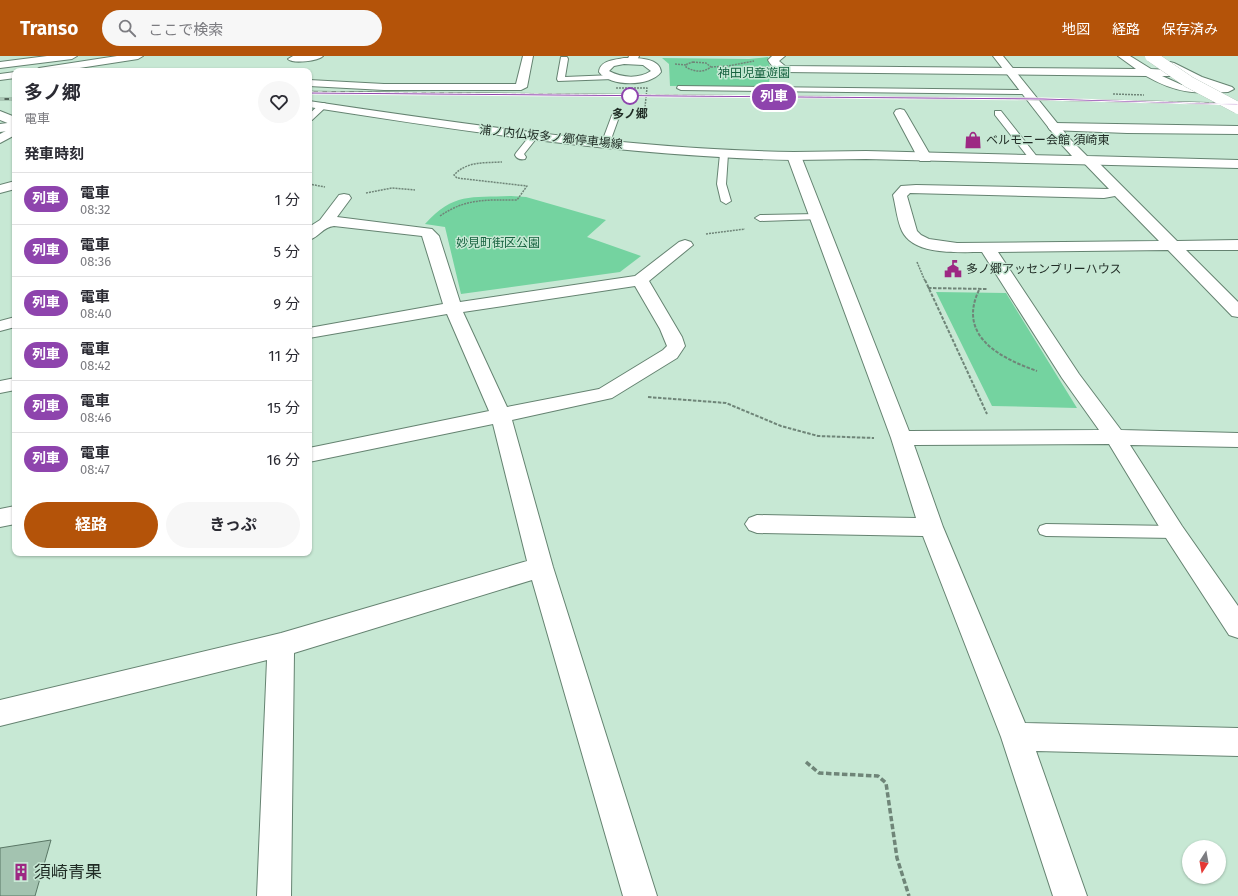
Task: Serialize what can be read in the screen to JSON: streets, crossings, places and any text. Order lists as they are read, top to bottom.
{
  "streets": {
    "main road": ["浦ノ内仏坂多ノ郷停車場線"]
  },
  "parks": ["神田児童遊園", "妙見町街区公園"],
  "places": {
    "other": ["多ノ郷"],
    "shop": ["ベルモニー会館 須崎東"],
    "public building": ["多ノ郷アッセンブリーハウス"],
    "building": ["須崎青果"]
  },
  "north": "bottom",
  "page": {
    "header": "Transo",
    "search": "ここで検索",
    "nav": ["地図", "経路", "保存済み"],
    "on_map": "列車",
    "heading": [
      ["多ノ郷", "電車"],
      "発車時刻"
    ],
    "list": [
      {
        "mark": "列車",
        "name": "電車",
        "note": "08:32",
        "value": "1 分"
      },
      {
        "mark": "列車",
        "name": "電車",
        "note": "08:36",
        "value": "5 分"
      },
      {
        "mark": "列車",
        "name": "電車",
        "note": "08:40",
        "value": "9 分"
      },
      {
        "mark": "列車",
        "name": "電車",
        "note": "08:42",
        "value": "11 分"
      },
      {
        "mark": "列車",
        "name": "電車",
        "note": "08:46",
        "value": "15 分"
      },
      {
        "mark": "列車",
        "name": "電車",
        "note": "08:47",
        "value": "16 分"
      }
    ],
    "buttons": ["経路", "きっぷ"]
  }
}
